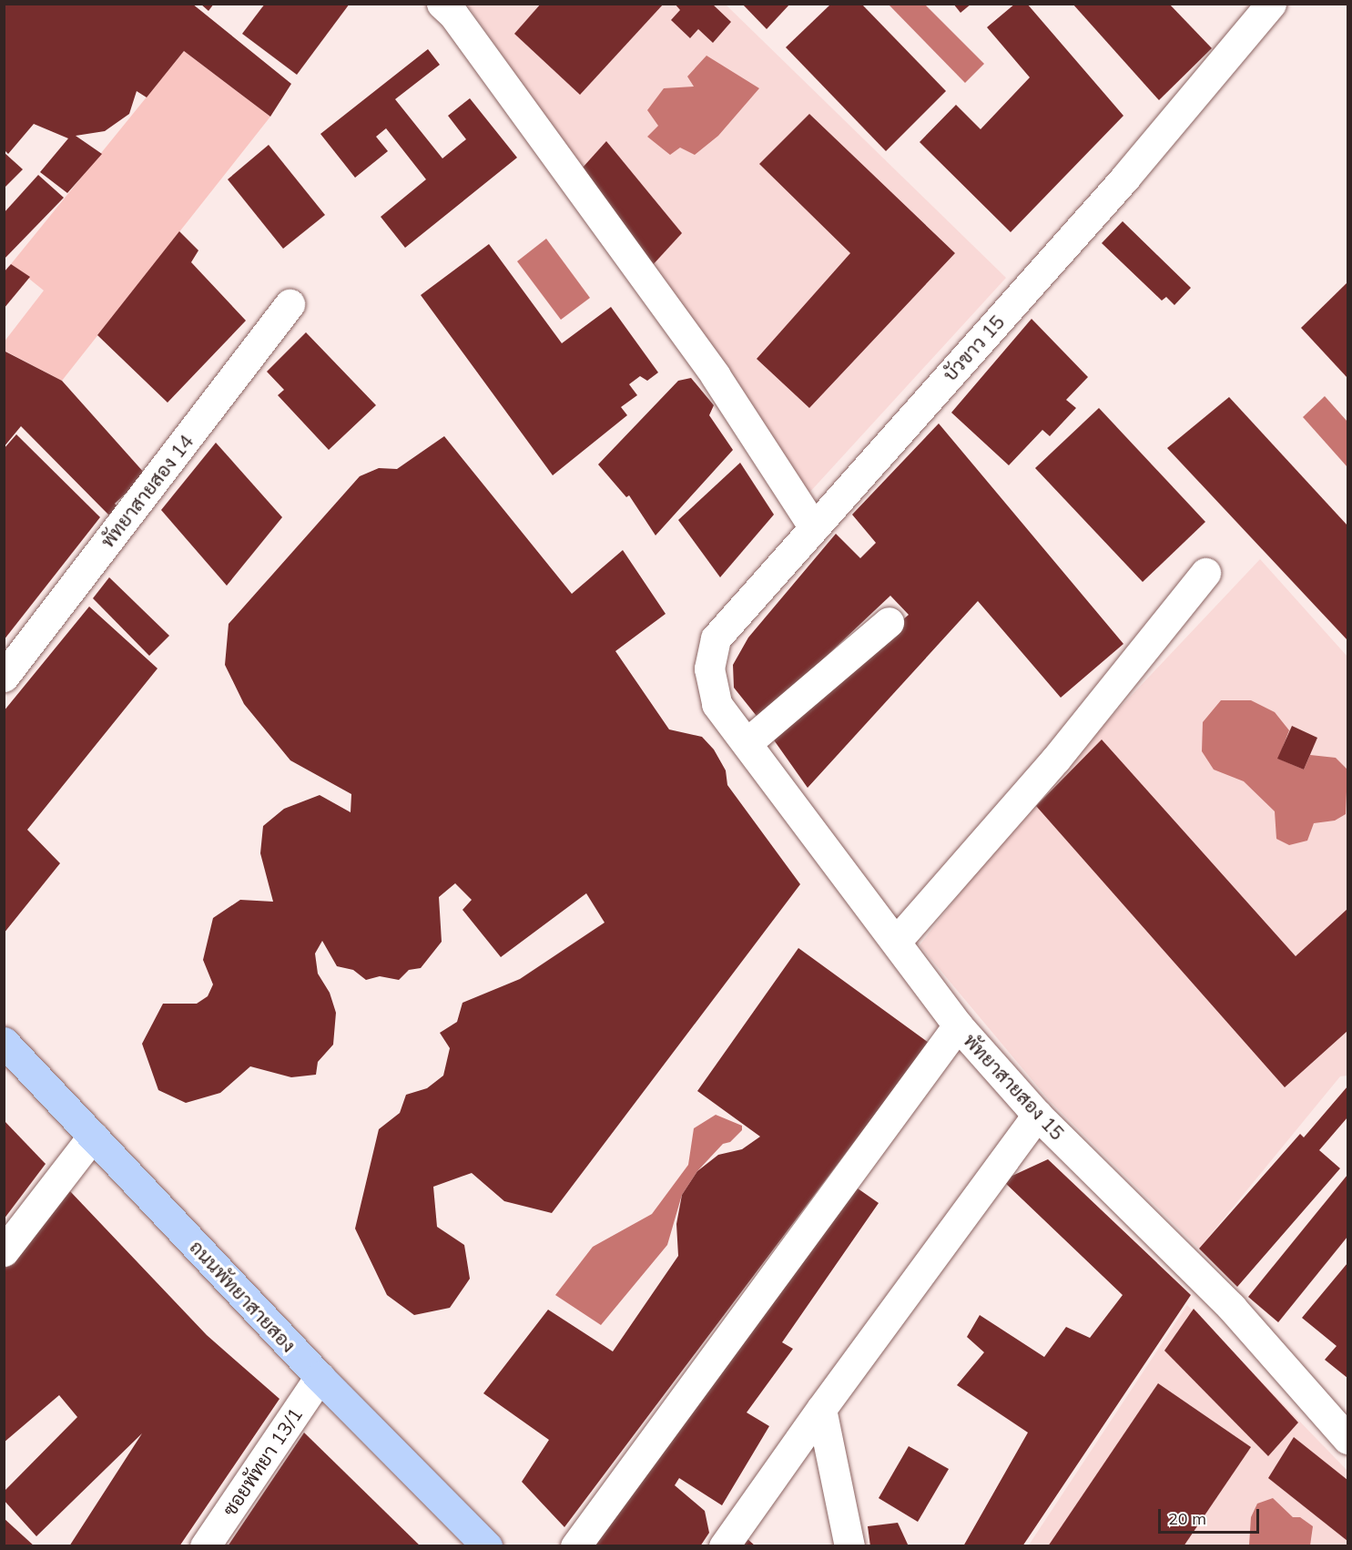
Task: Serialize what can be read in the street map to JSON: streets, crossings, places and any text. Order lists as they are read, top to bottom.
{
  "streets": {
    "main road": ["ถนนพัทยาสายสอง"],
    "street": [
      "บัวขาว 15",
      "พัทยาสายสอง 14",
      "พัทยาสายสอง 15",
      "ซอยพัทยา 13/1"
    ]
  },
  "crossings": [
    ["บัวขาว 15", "พัทยาสายสอง 15"],
    ["ถนนพัทยาสายสอง", "ซอยพัทยา 13/1"]
  ],
  "scale_bar": "20 m"
}
